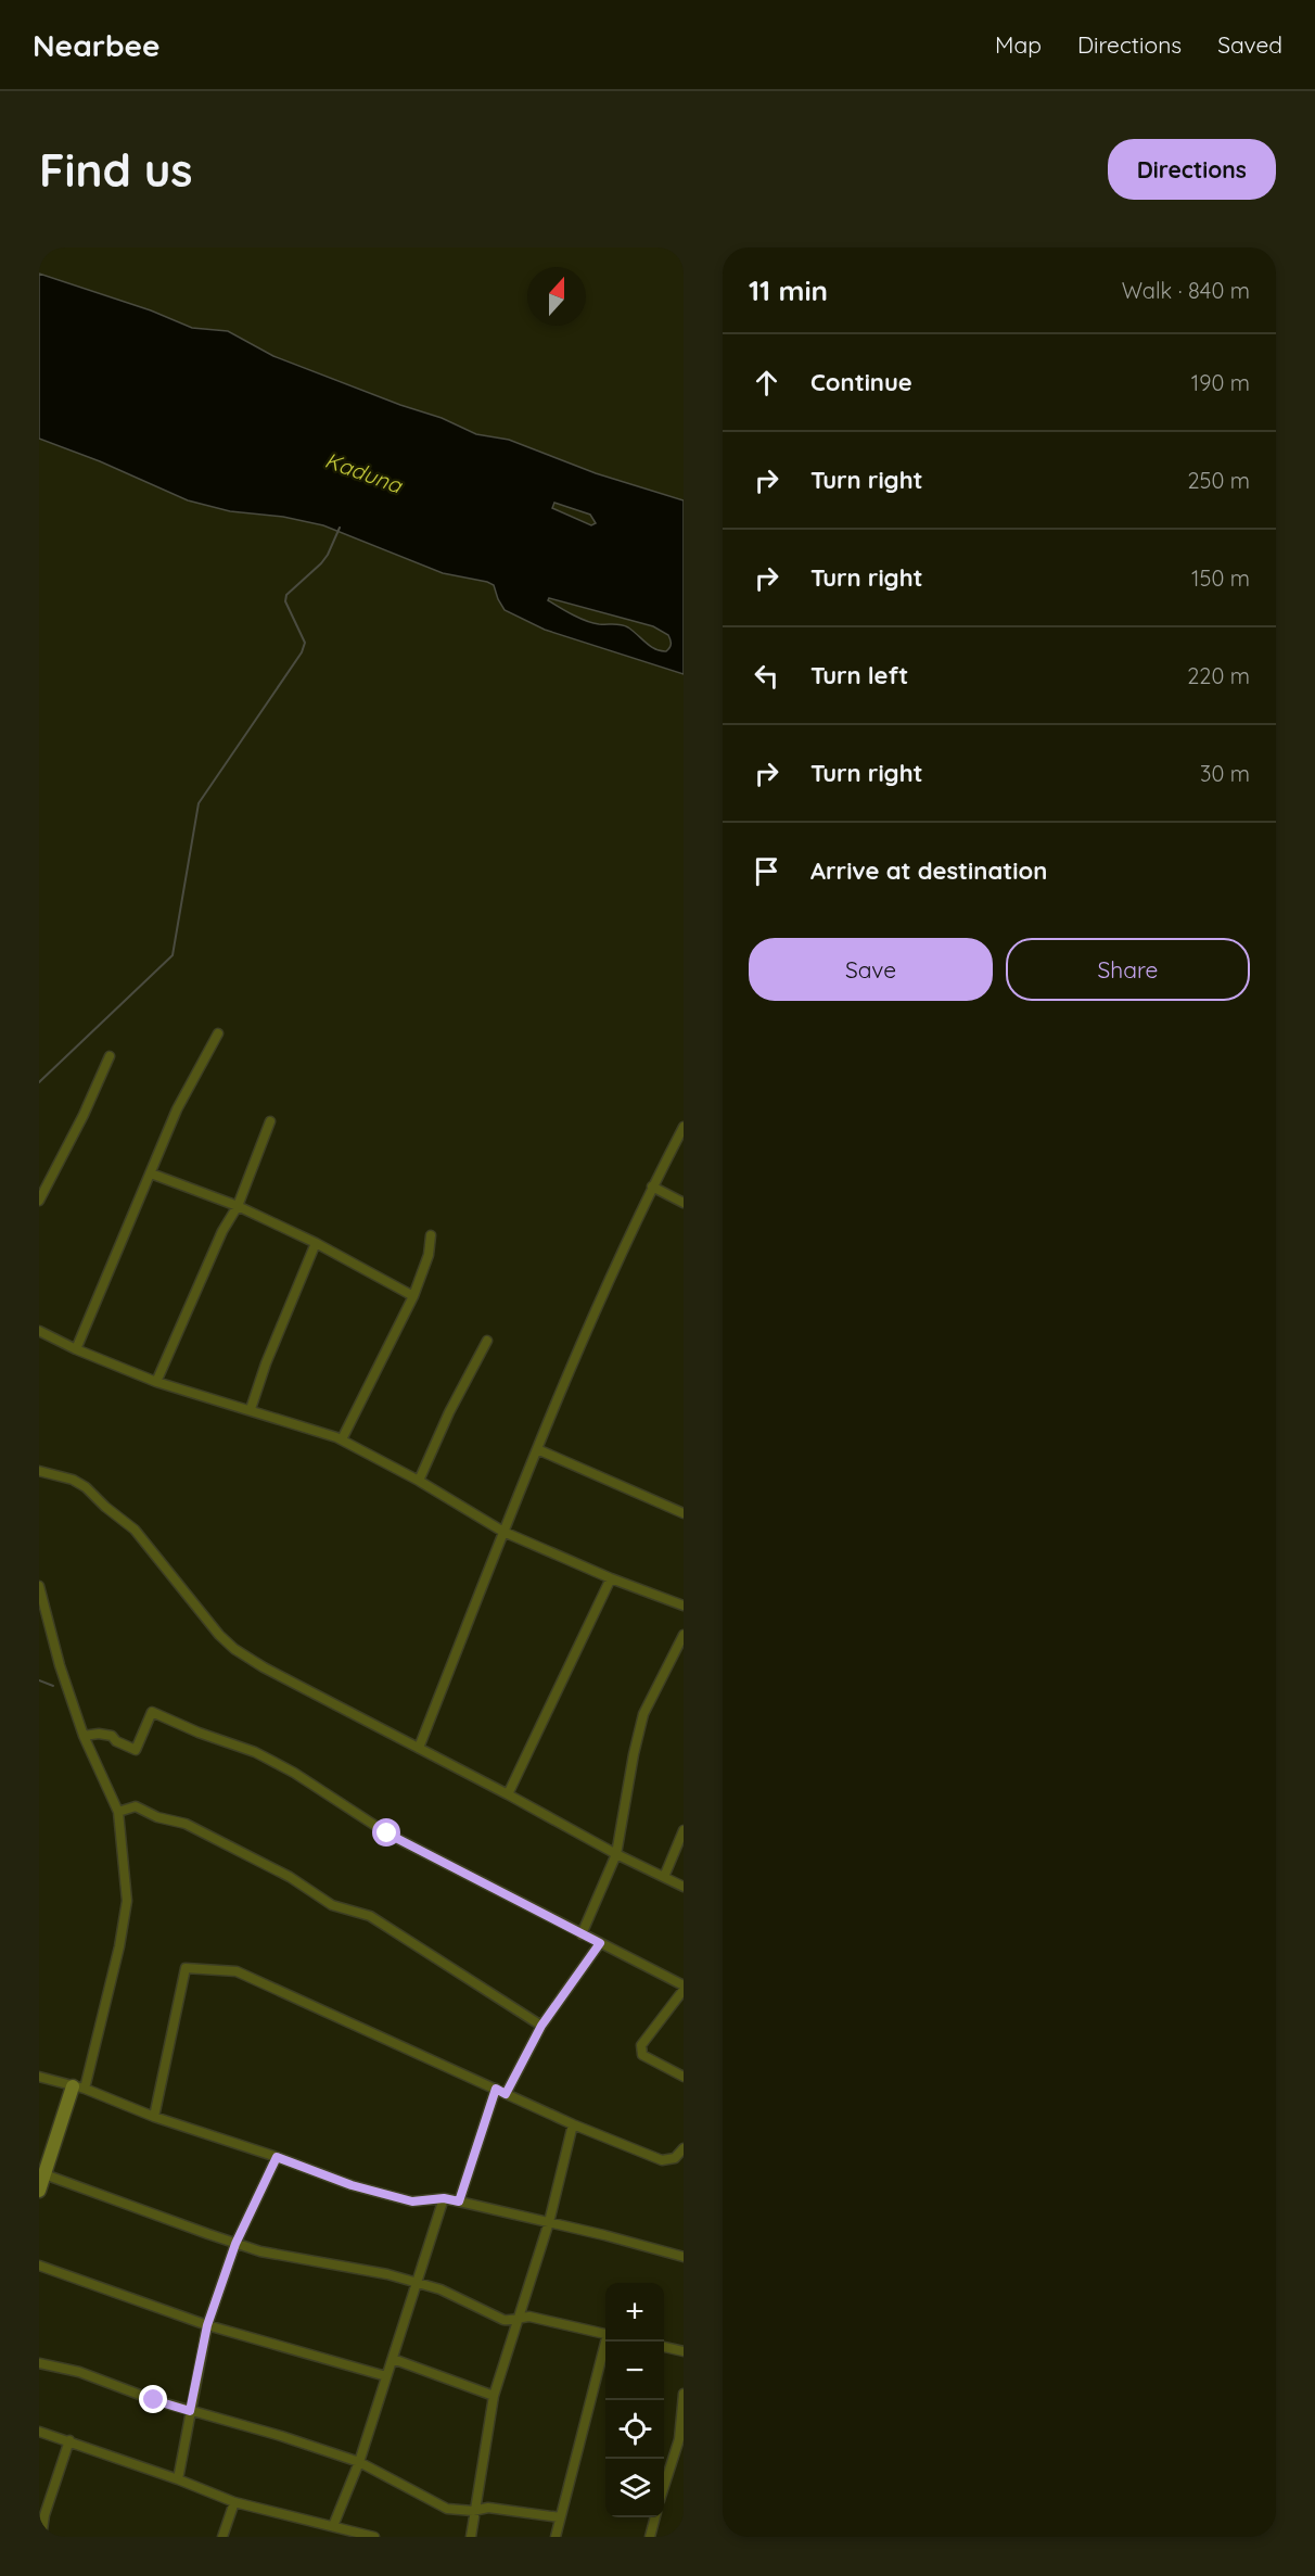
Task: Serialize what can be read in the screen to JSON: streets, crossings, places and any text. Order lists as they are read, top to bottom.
{
  "water": ["Kaduna"],
  "north": "top",
  "page": {
    "header": "Nearbee",
    "nav": ["Map", "Directions", "Saved"],
    "buttons": [
      "Directions",
      ["Save", "Share"]
    ],
    "title": "Find us",
    "heading": ["11 min", "Walk · 840 m"],
    "list": [
      ["Continue", "190 m"],
      ["Turn right", "250 m"],
      ["Turn right", "150 m"],
      ["Turn left", "220 m"],
      ["Turn right", "30 m"],
      "Arrive at destination"
    ],
    "map_buttons": ["+", "−"]
  }
}
